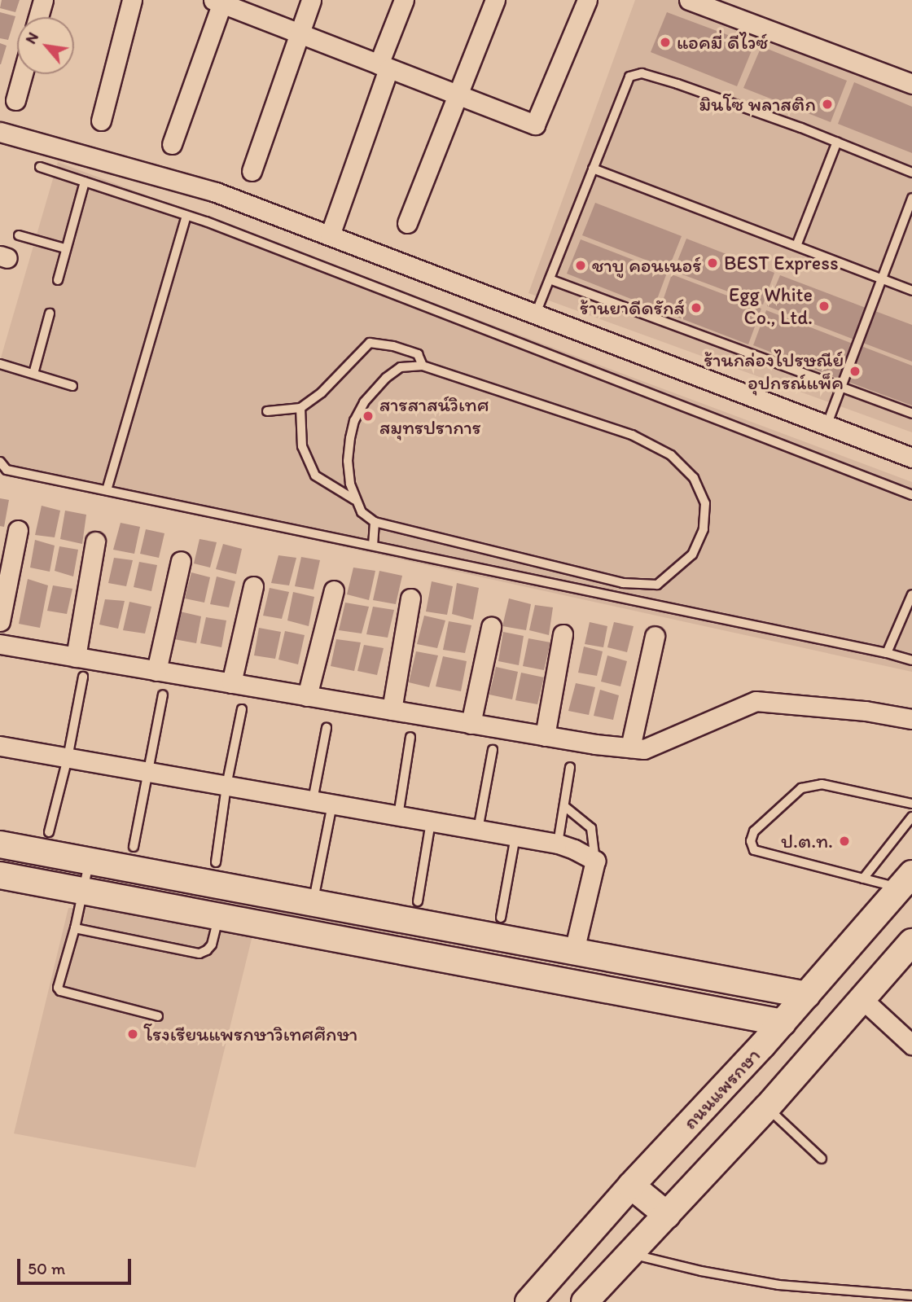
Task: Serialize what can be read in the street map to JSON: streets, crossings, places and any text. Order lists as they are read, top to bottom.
{
  "streets": {
    "street": ["ถนนแพรกษา"]
  },
  "places": [
    "แอคมี่ ดีไวซ์",
    "มินโซ พลาสติก",
    "BEST Express",
    "ชาบู คอนเนอร์",
    "Egg White Co., Ltd.",
    "ร้านยาดีดรักส์",
    "ร้านกล่องไปรษณีย์ อุปกรณ์แพ็ค",
    "สารสาสน์วิเทศ สมุทรปราการ",
    "ป.ต.ท.",
    "โรงเรียนแพรกษาวิเทศศึกษา"
  ],
  "scale_bar": "50 m",
  "north": "top left"
}
